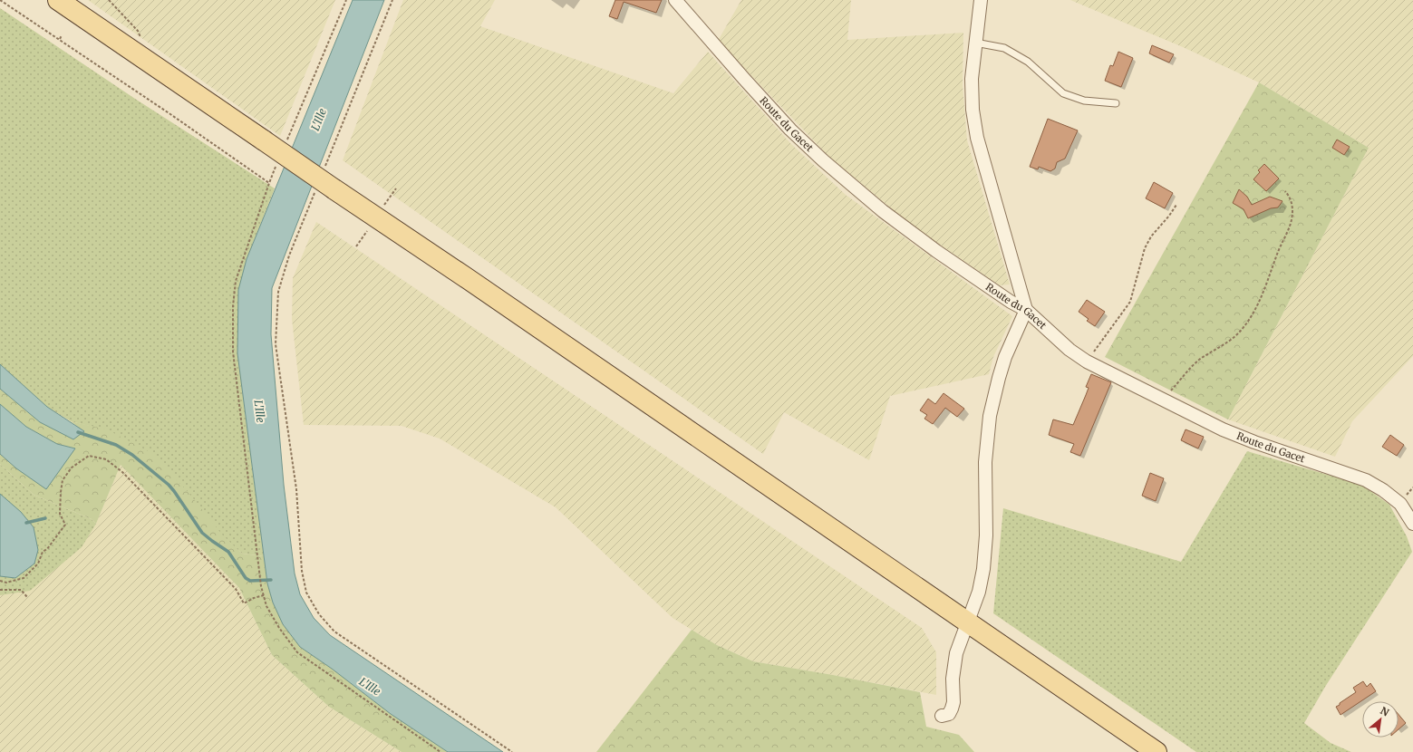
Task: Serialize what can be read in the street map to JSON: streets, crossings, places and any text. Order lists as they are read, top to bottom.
{
  "streets": {
    "street": ["Route du Gacet"]
  },
  "water": ["L'Ille"],
  "north": "top right"
}
